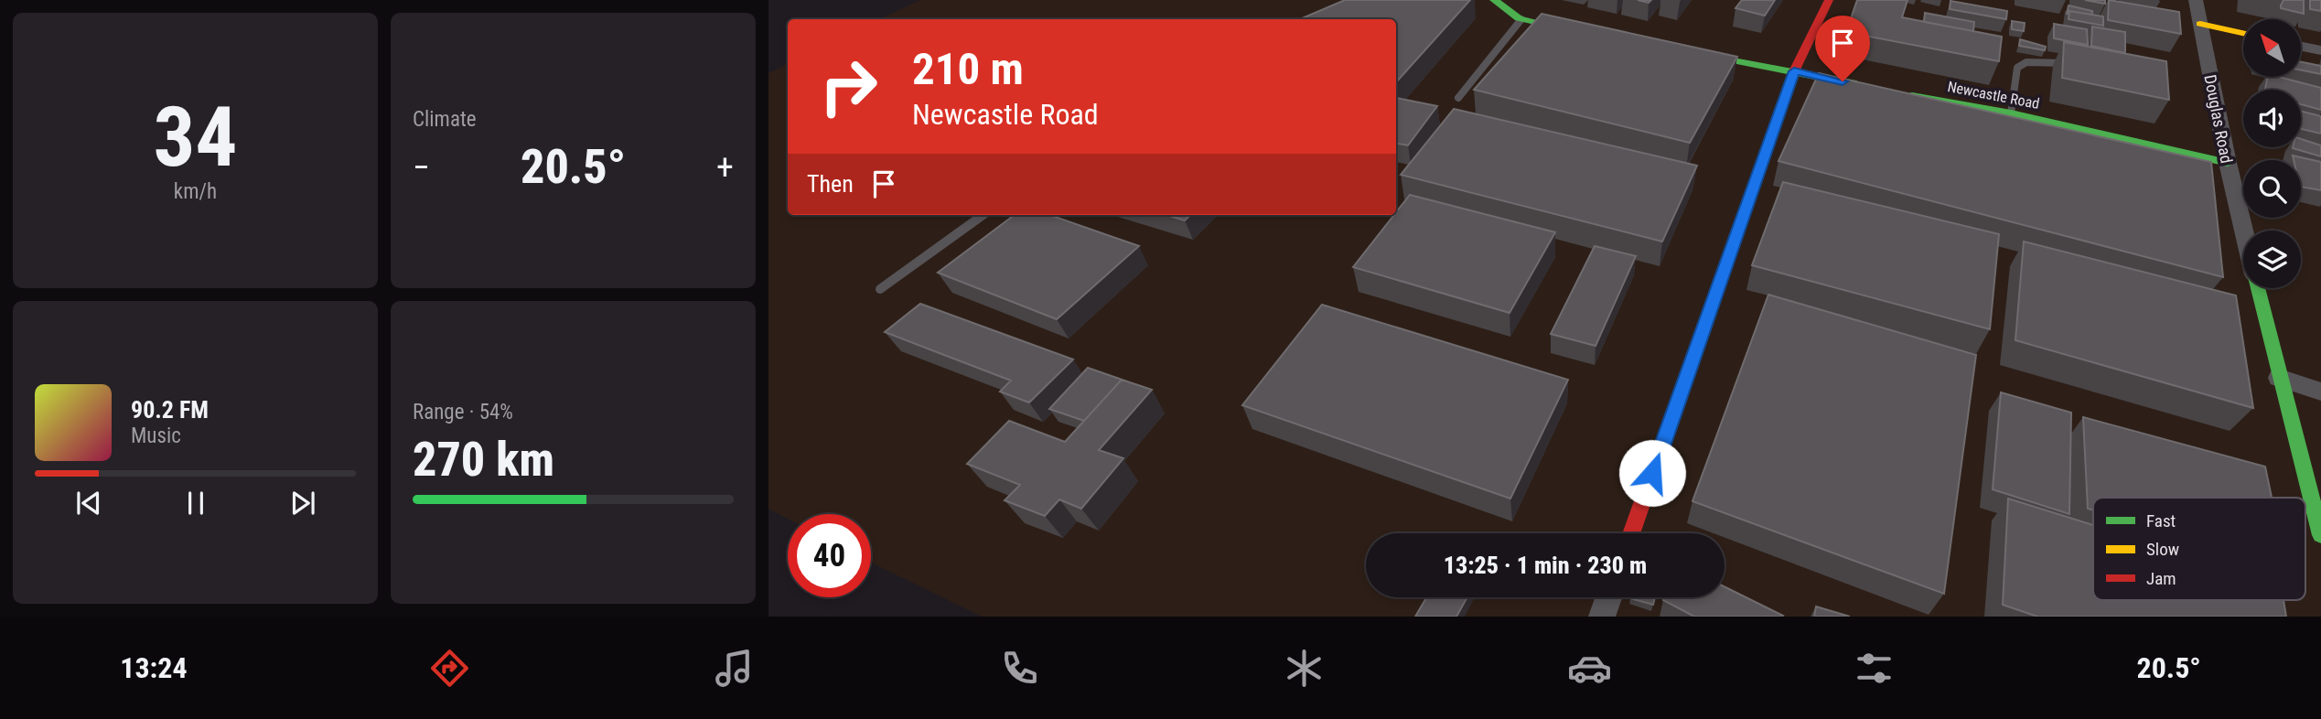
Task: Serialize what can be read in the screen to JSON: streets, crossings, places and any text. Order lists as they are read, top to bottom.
{
  "streets": {
    "street": ["Newcastle Road", "Douglas Road"]
  },
  "crossings": [
    ["Newcastle Road", "Douglas Road"]
  ],
  "legend": ["Fast", "Slow", "Jam"],
  "north": "top left",
  "page": {
    "tile": [
      ["34", "km/h"],
      "Climate",
      ["Range · 54%", "270 km"]
    ],
    "turn": ["210 m", "Newcastle Road"],
    "heat": ["−", "20.5°", "+"],
    "then": "Then",
    "song": ["90.2 FM", "Music"],
    "limit": "40",
    "trip": "13:25 · 1 min · 230 m",
    "tabs": ["13:24", "20.5°"]
  }
}
